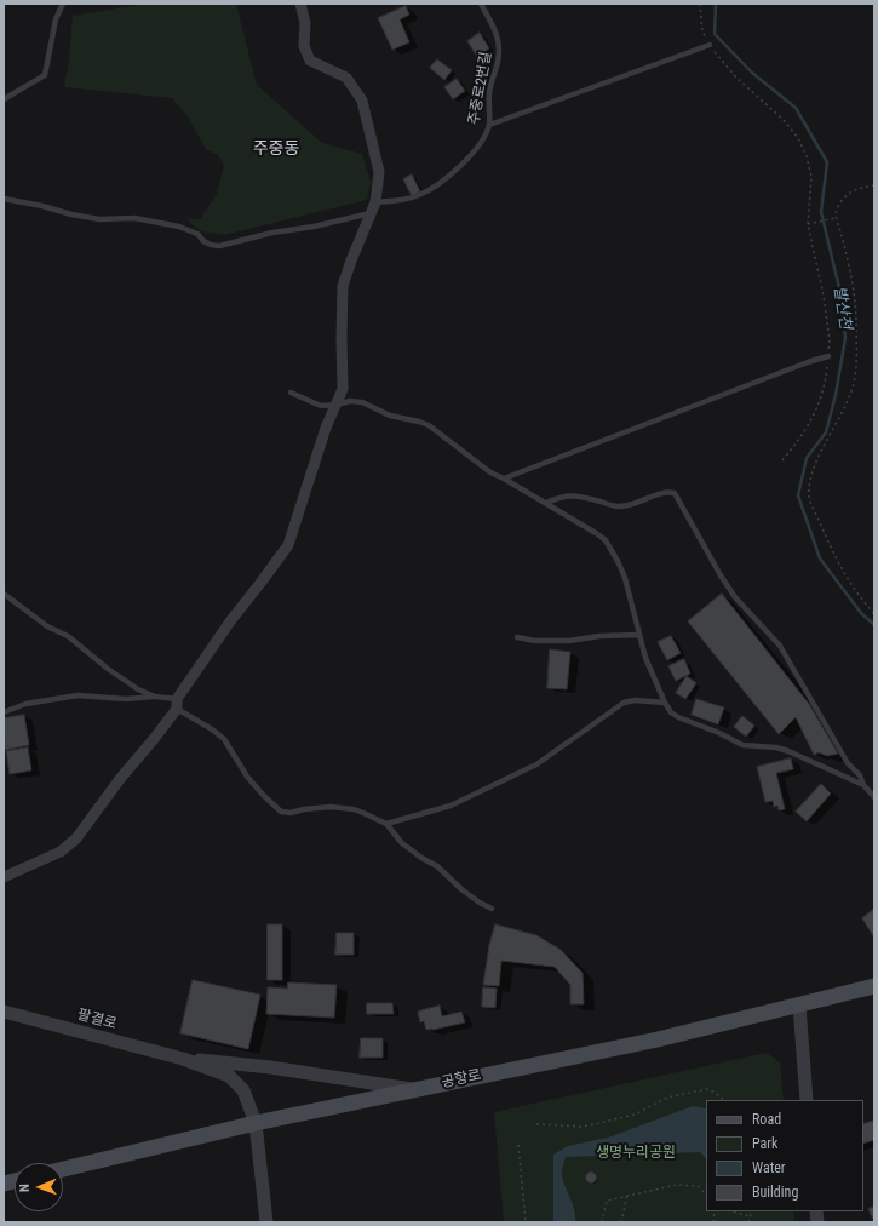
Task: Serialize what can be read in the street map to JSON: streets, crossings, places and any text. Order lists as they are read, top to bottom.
{
  "streets": {
    "main road": ["공항로"],
    "street": ["팔결로"],
    "lane": ["주중로2번길"]
  },
  "districts": ["주중동"],
  "water": ["발산천"],
  "parks": ["생명누리공원"],
  "legend": [
    "Road",
    "Park",
    "Water",
    "Building"
  ],
  "north": "left"
}
